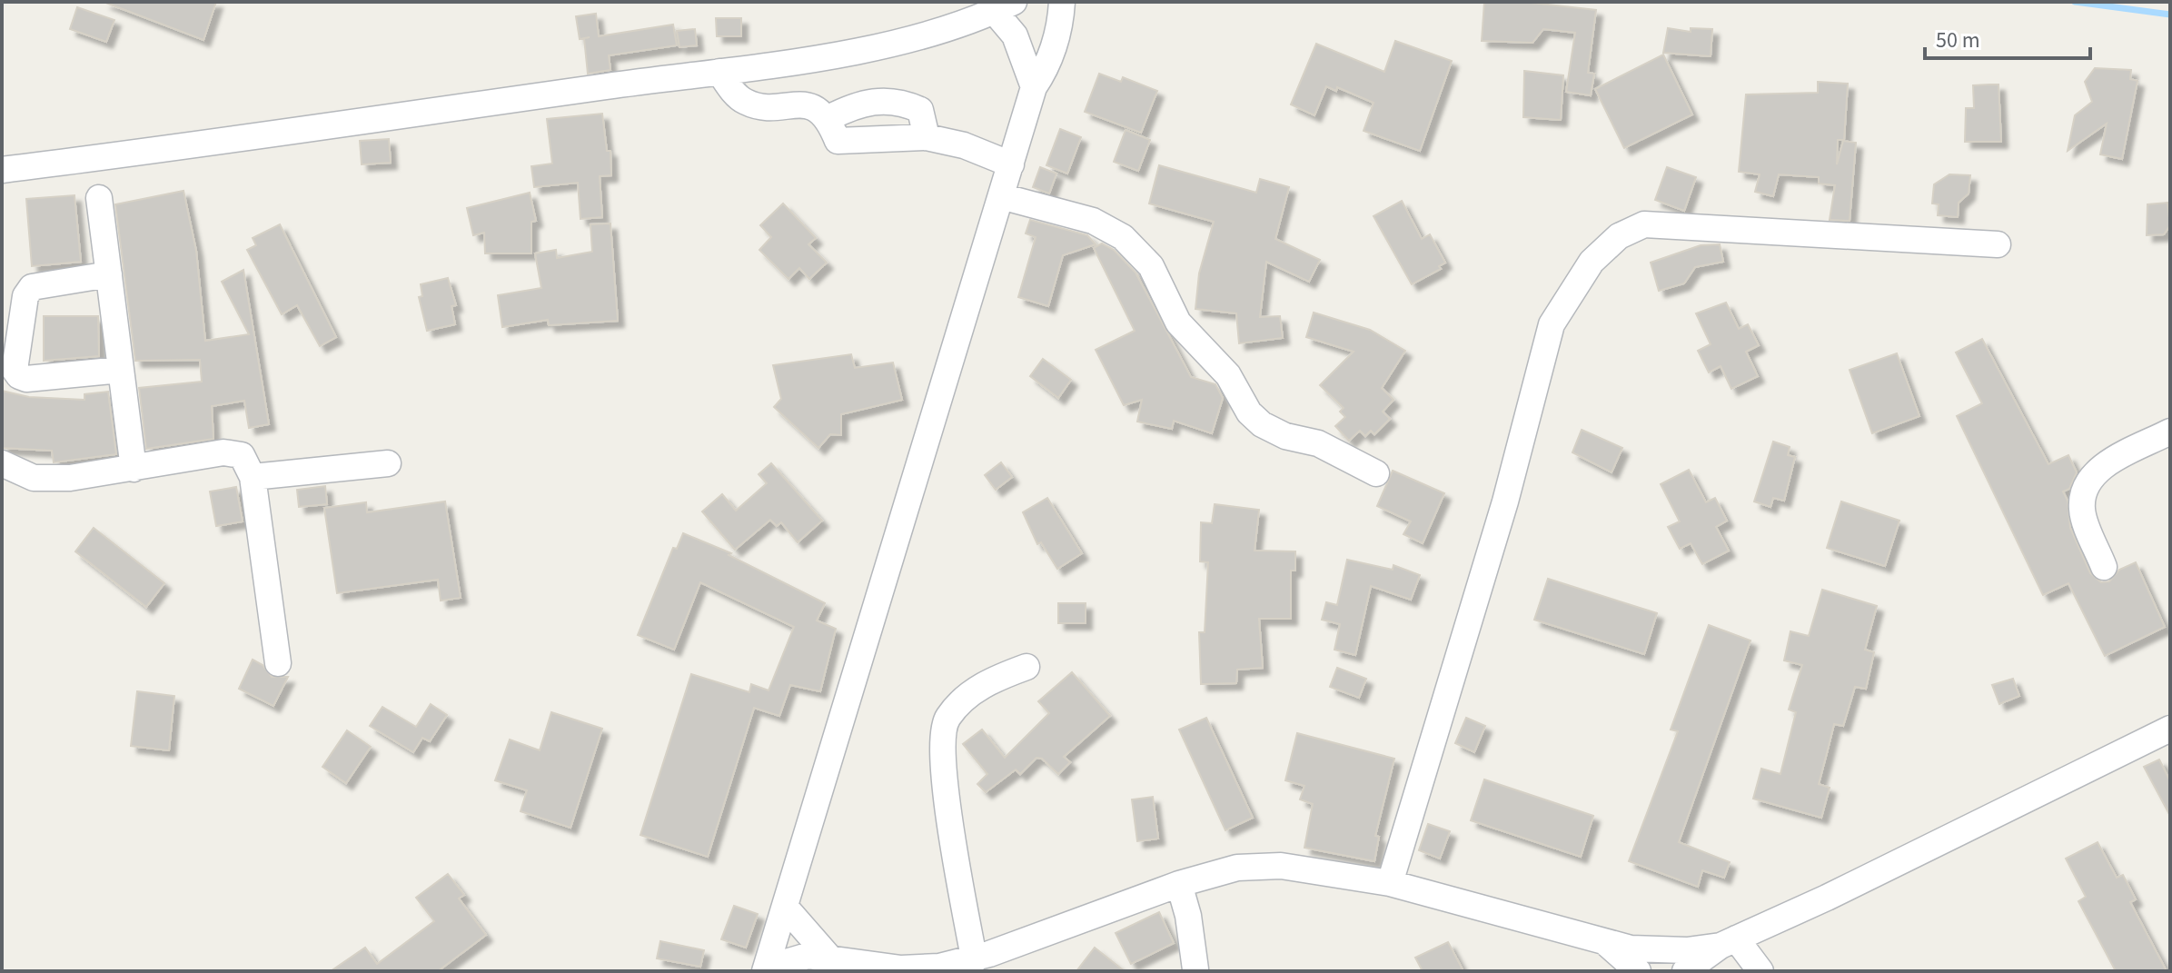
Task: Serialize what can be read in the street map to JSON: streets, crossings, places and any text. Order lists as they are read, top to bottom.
{
  "scale_bar": "50 m"
}
